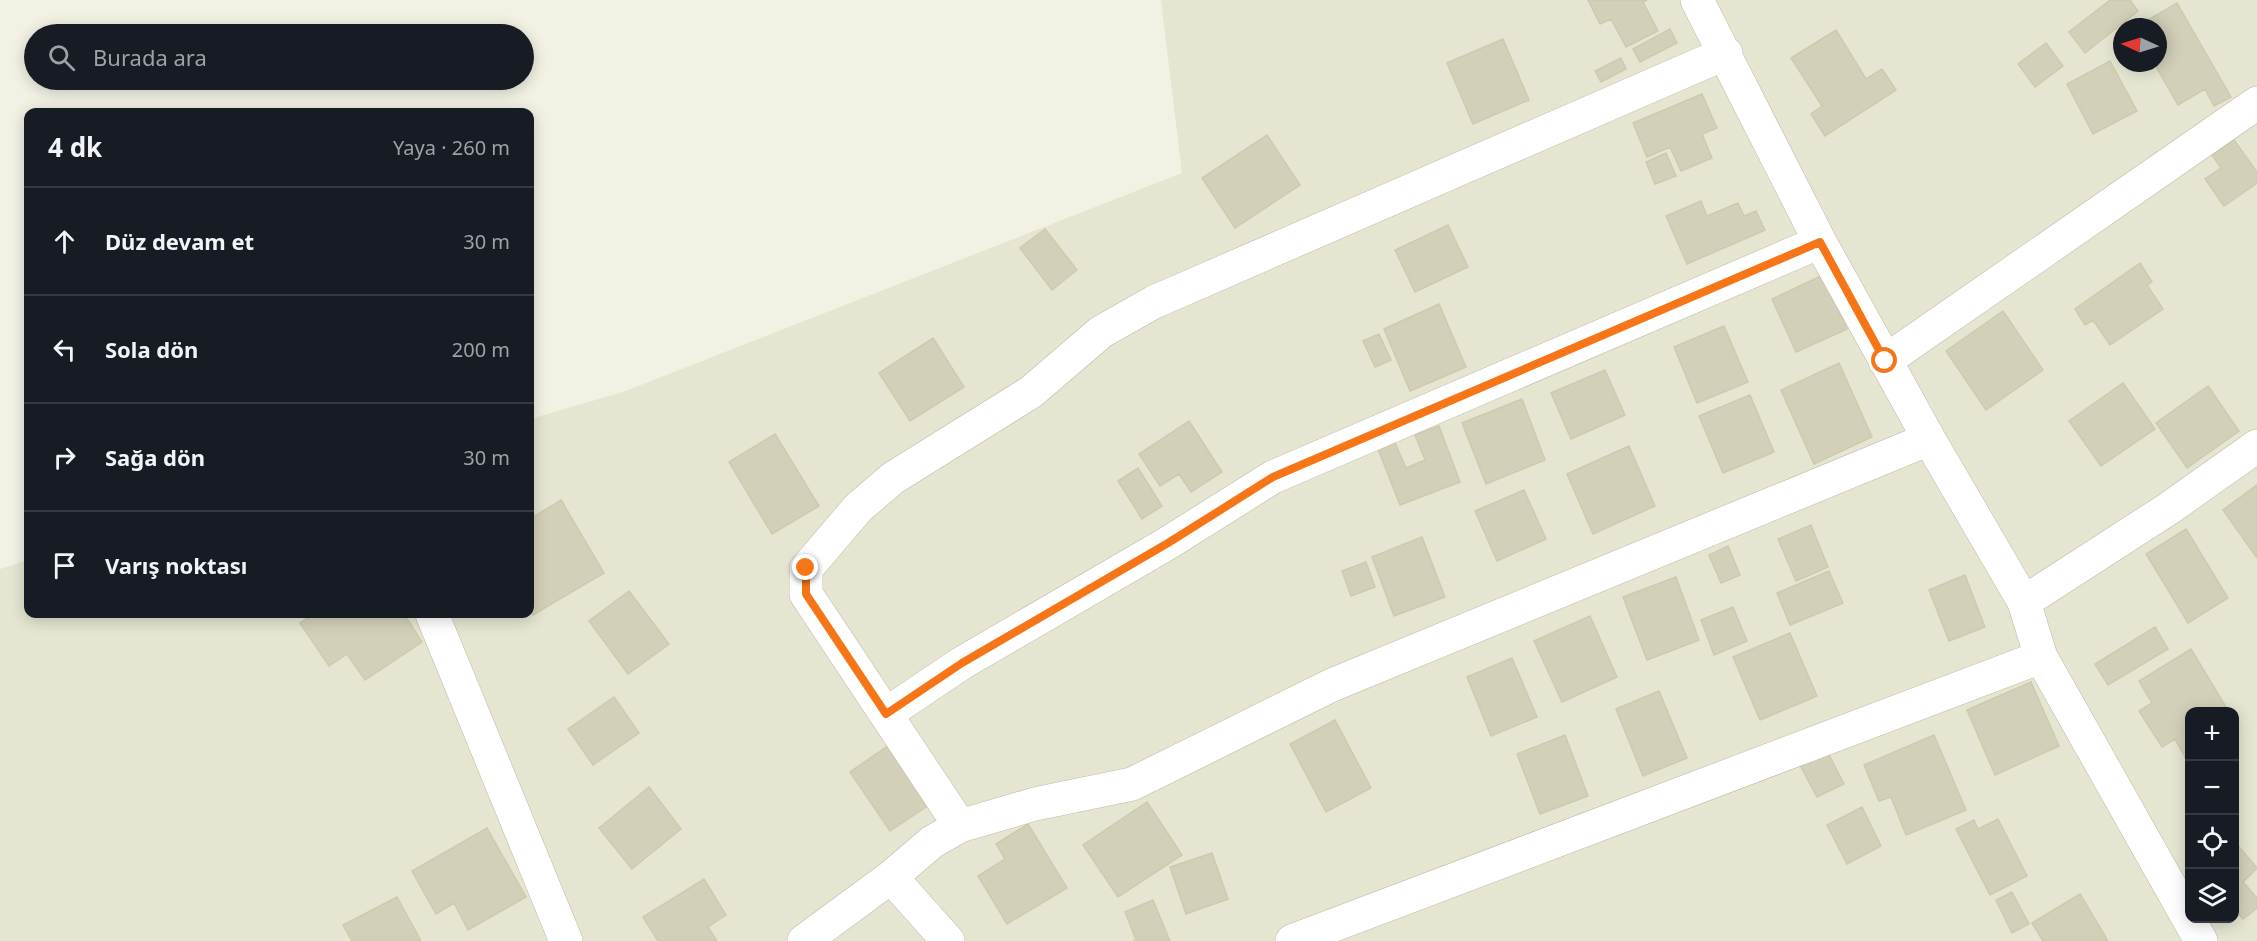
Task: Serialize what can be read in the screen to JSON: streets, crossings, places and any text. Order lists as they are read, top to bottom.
{
  "north": "left",
  "page": {
    "search": "Burada ara",
    "heading": ["4 dk", "Yaya · 260 m"],
    "list": [
      ["Düz devam et", "30 m"],
      ["Sola dön", "200 m"],
      ["Sağa dön", "30 m"],
      "Varış noktası"
    ],
    "map_buttons": ["+", "−"]
  }
}
